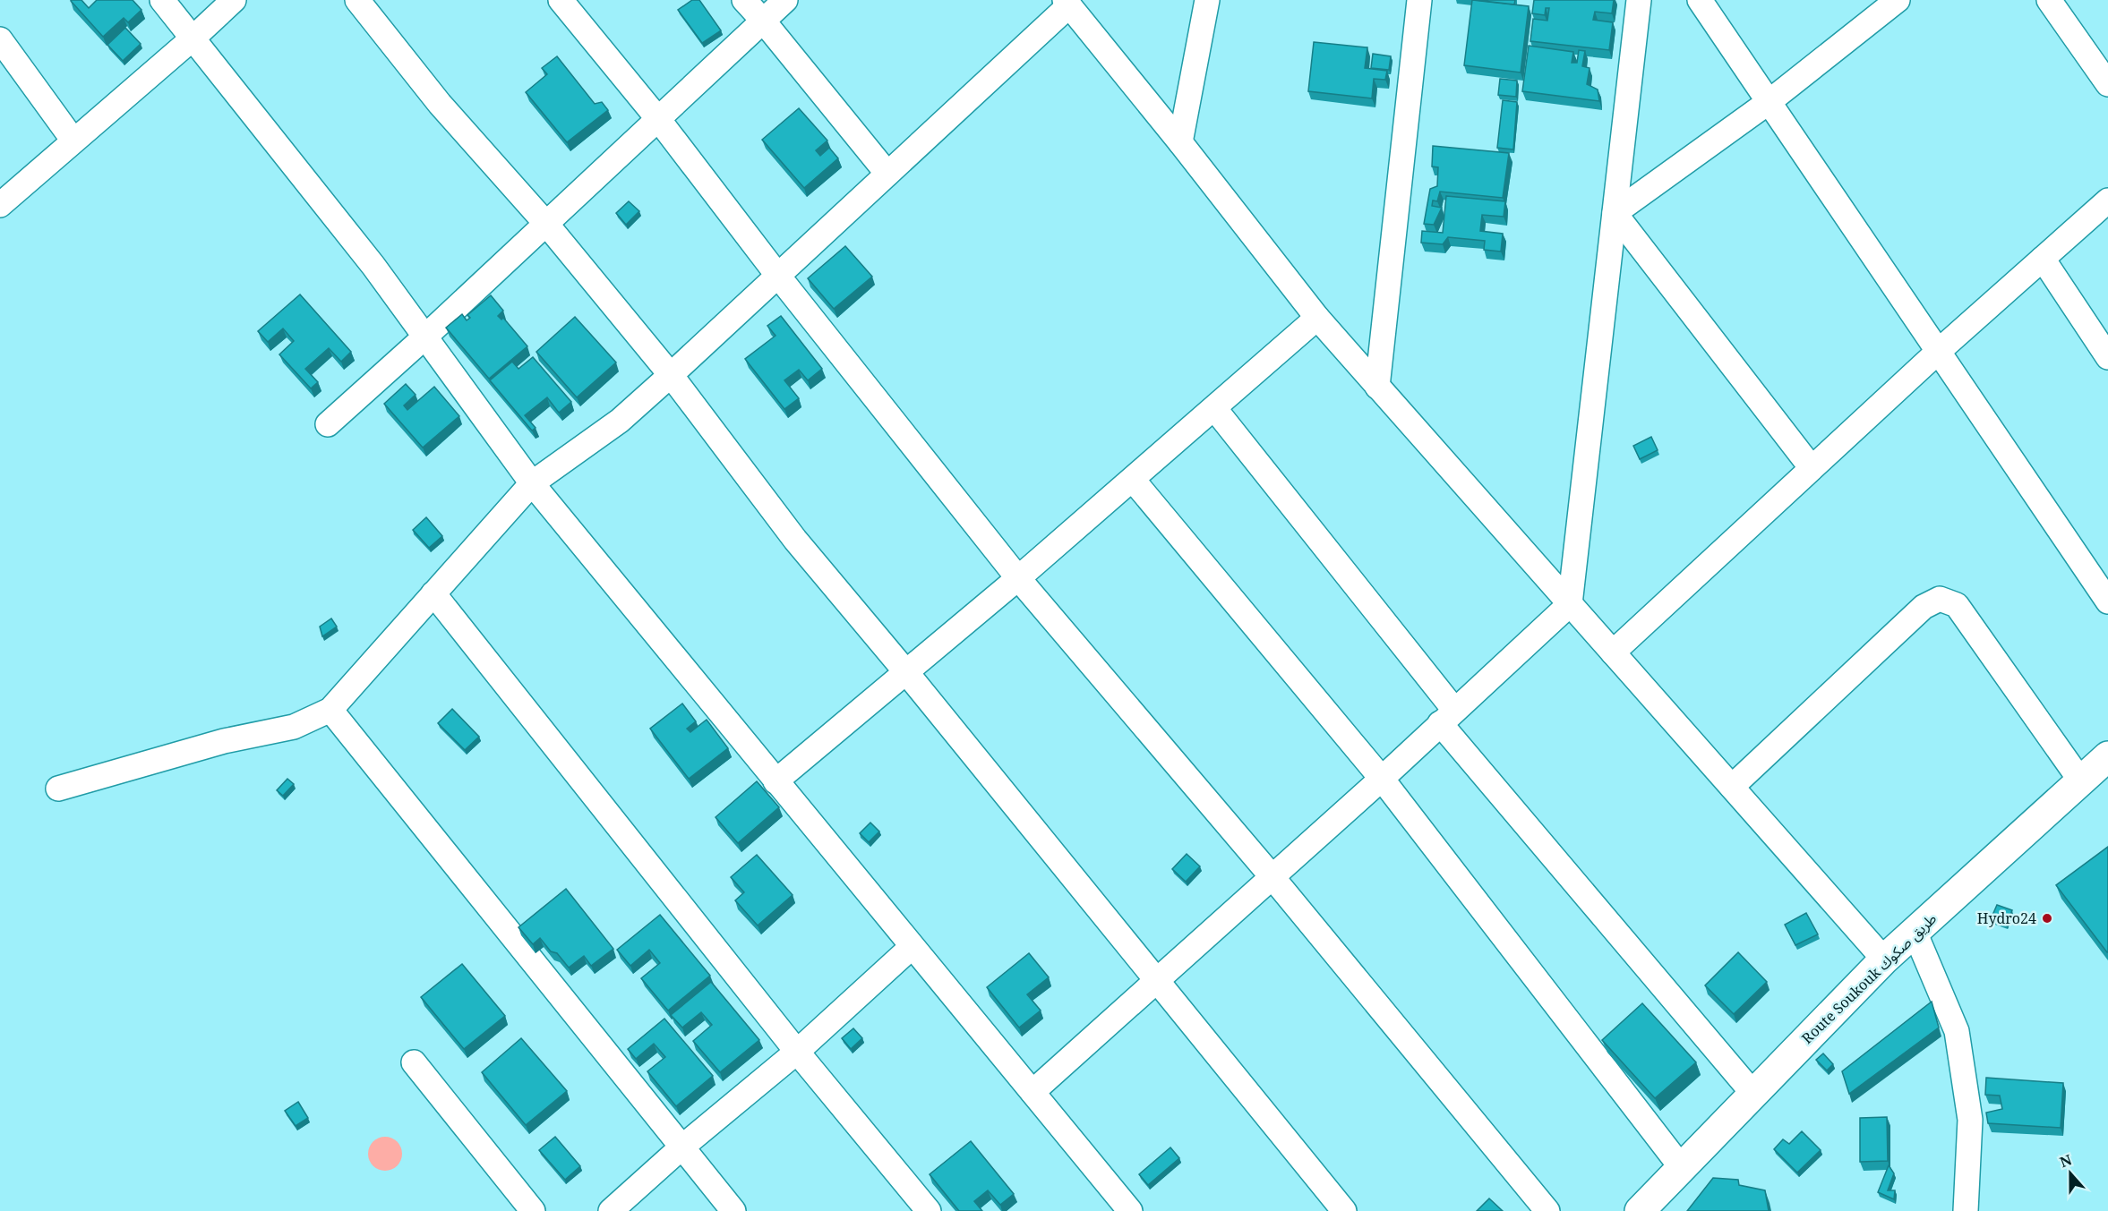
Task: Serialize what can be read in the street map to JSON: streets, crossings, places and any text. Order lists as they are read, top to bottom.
{
  "streets": {
    "street": ["Route Soukouk طريق صكوك"]
  },
  "places": ["Hydro24"],
  "north": "top"
}
